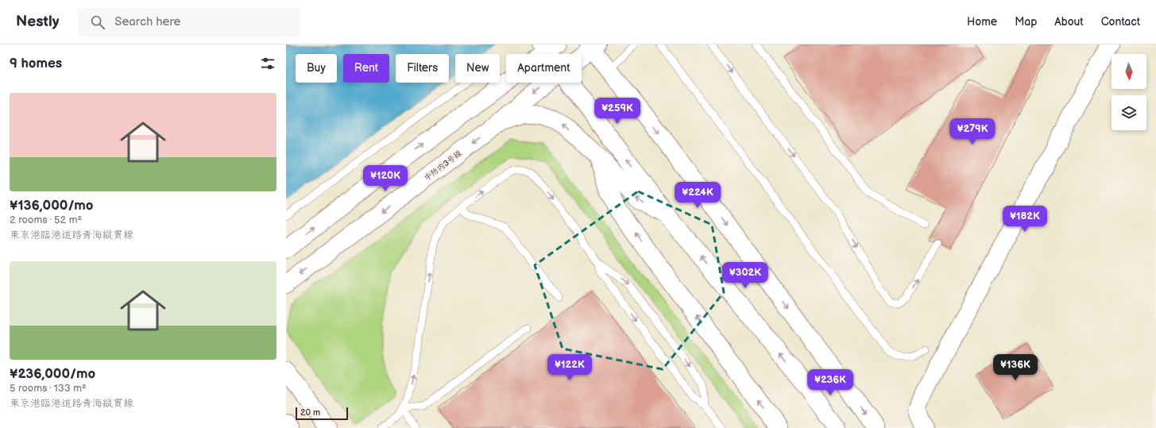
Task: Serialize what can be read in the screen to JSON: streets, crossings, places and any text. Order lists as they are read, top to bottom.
{
  "streets": {
    "street": ["中防内3号線"]
  },
  "scale_bar": "20 m",
  "north": "bottom",
  "page": {
    "header": "Nestly",
    "search": "Search here",
    "nav": [
      "Home",
      "Map",
      "About",
      "Contact"
    ],
    "heading": "9 homes",
    "chip": [
      "Buy",
      "Rent",
      "Filters",
      "New",
      "Apartment"
    ],
    "list": [
      {
        "name": "¥136,000/mo",
        "note": "2 rooms · 52 m² · 東京港臨港道路青海縦貫線"
      },
      {
        "name": "¥236,000/mo",
        "note": "5 rooms · 133 m² · 東京港臨港道路青海縦貫線"
      }
    ],
    "price": [
      "¥259K",
      "¥279K",
      "¥120K",
      "¥224K",
      "¥182K",
      "¥302K",
      "¥122K",
      "¥136K",
      "¥236K"
    ],
    "scale": "20 m"
  }
}
